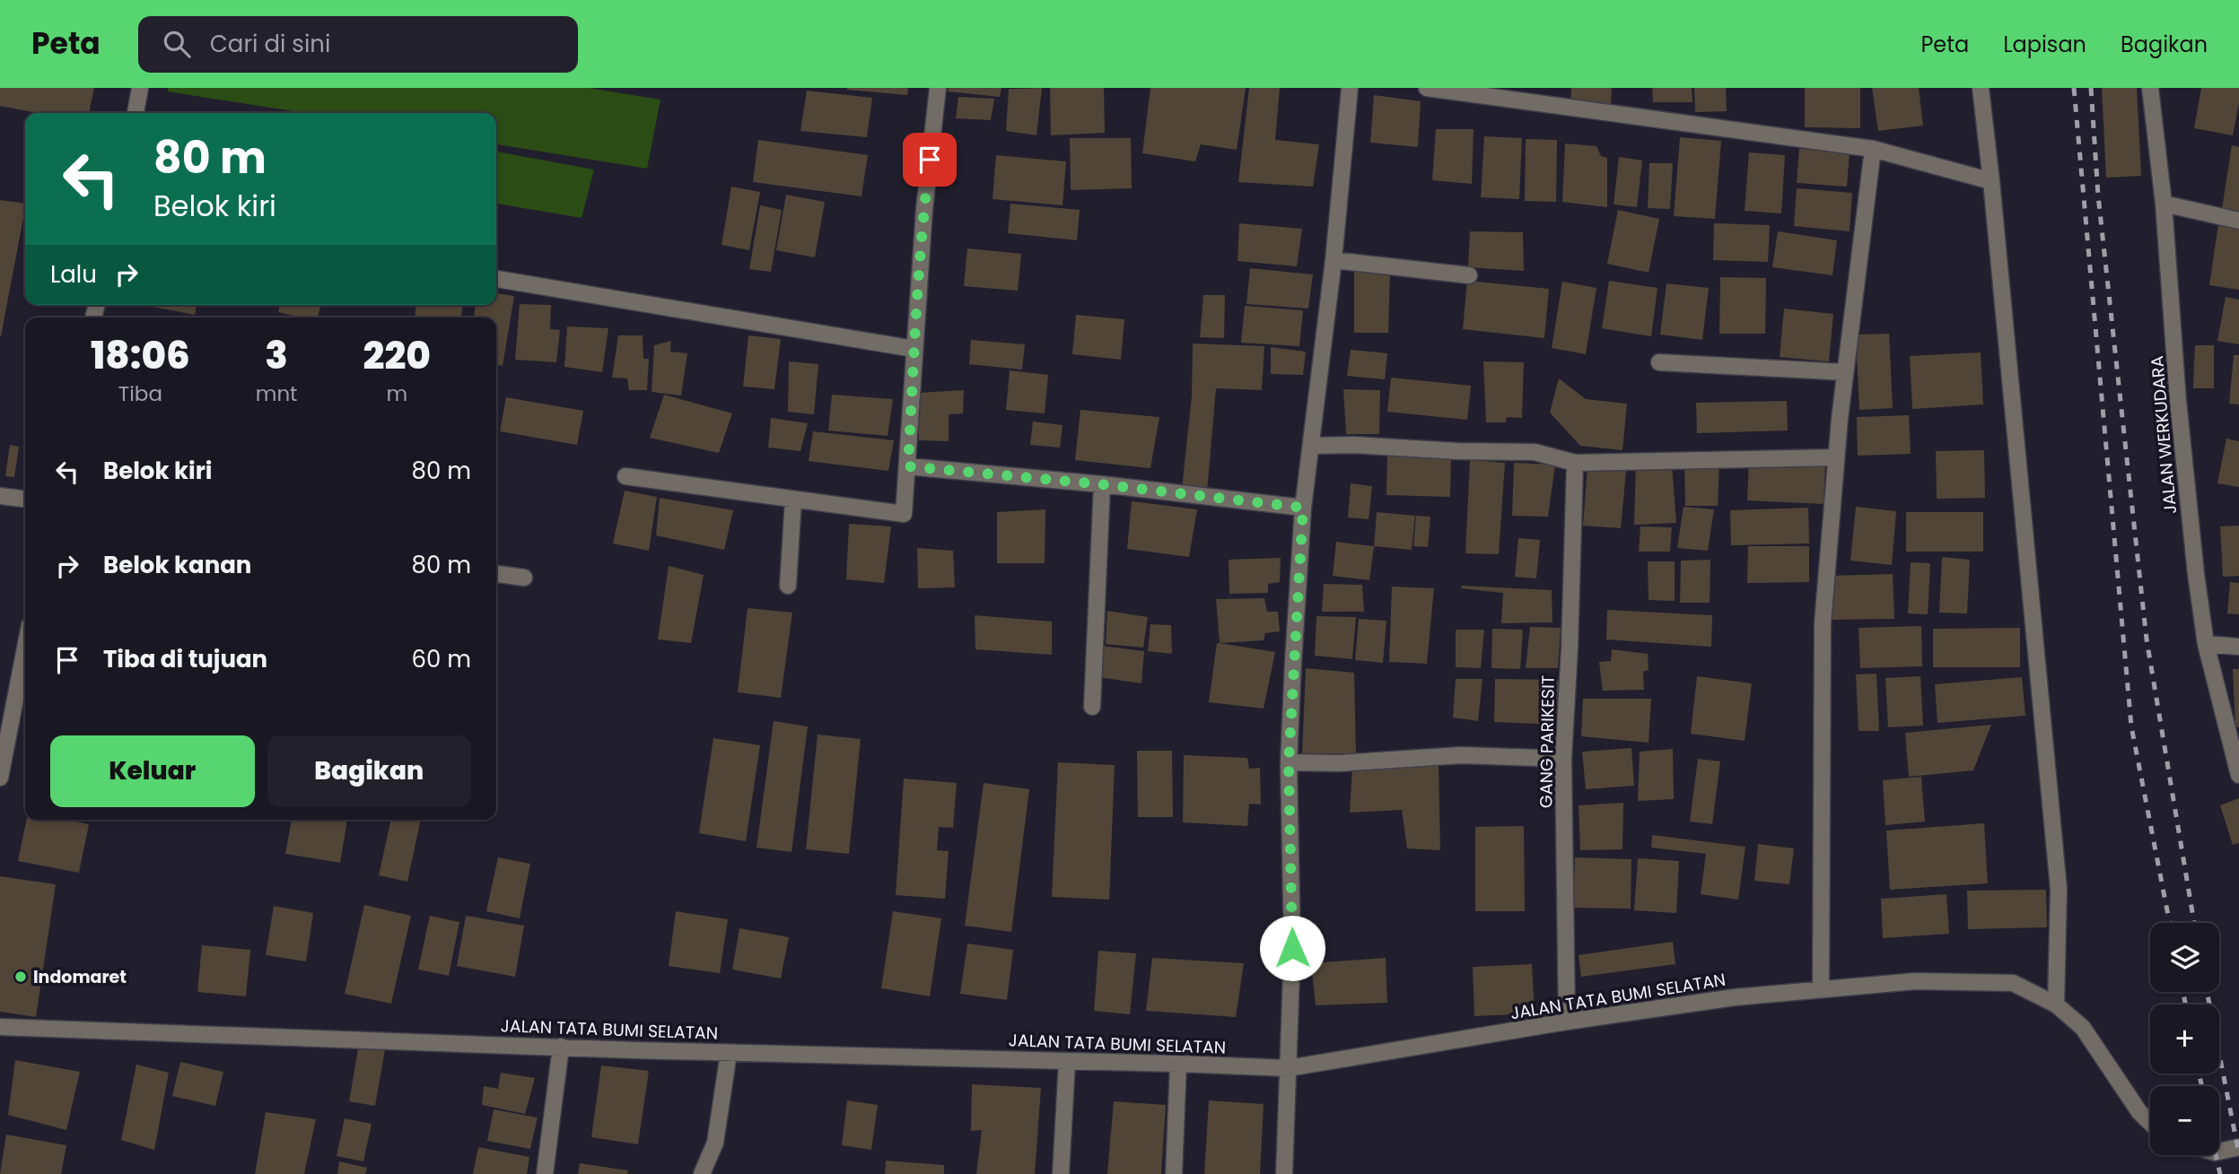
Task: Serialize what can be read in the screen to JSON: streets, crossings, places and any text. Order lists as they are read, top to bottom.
{
  "streets": {
    "street": ["JALAN WERKUDARA", "GANG PARIKESIT", "JALAN TATA BUMI SELATAN"]
  },
  "crossings": [
    ["GANG PARIKESIT", "JALAN TATA BUMI SELATAN"]
  ],
  "places": ["Indomaret"],
  "page": {
    "header": "Peta",
    "search": "Cari di sini",
    "nav": ["Peta", "Lapisan", "Bagikan"],
    "turn": ["80 m", "Belok kiri"],
    "then": "Lalu",
    "eta": [
      "18:06",
      "Tiba",
      "3",
      "mnt",
      "220",
      "m"
    ],
    "list": [
      {
        "name": "Belok kiri",
        "value": "80 m"
      },
      {
        "name": "Belok kanan",
        "value": "80 m"
      },
      {
        "name": "Tiba di tujuan",
        "value": "60 m"
      }
    ],
    "buttons": ["Keluar", "Bagikan"],
    "map_buttons": ["+", "−"]
  }
}
